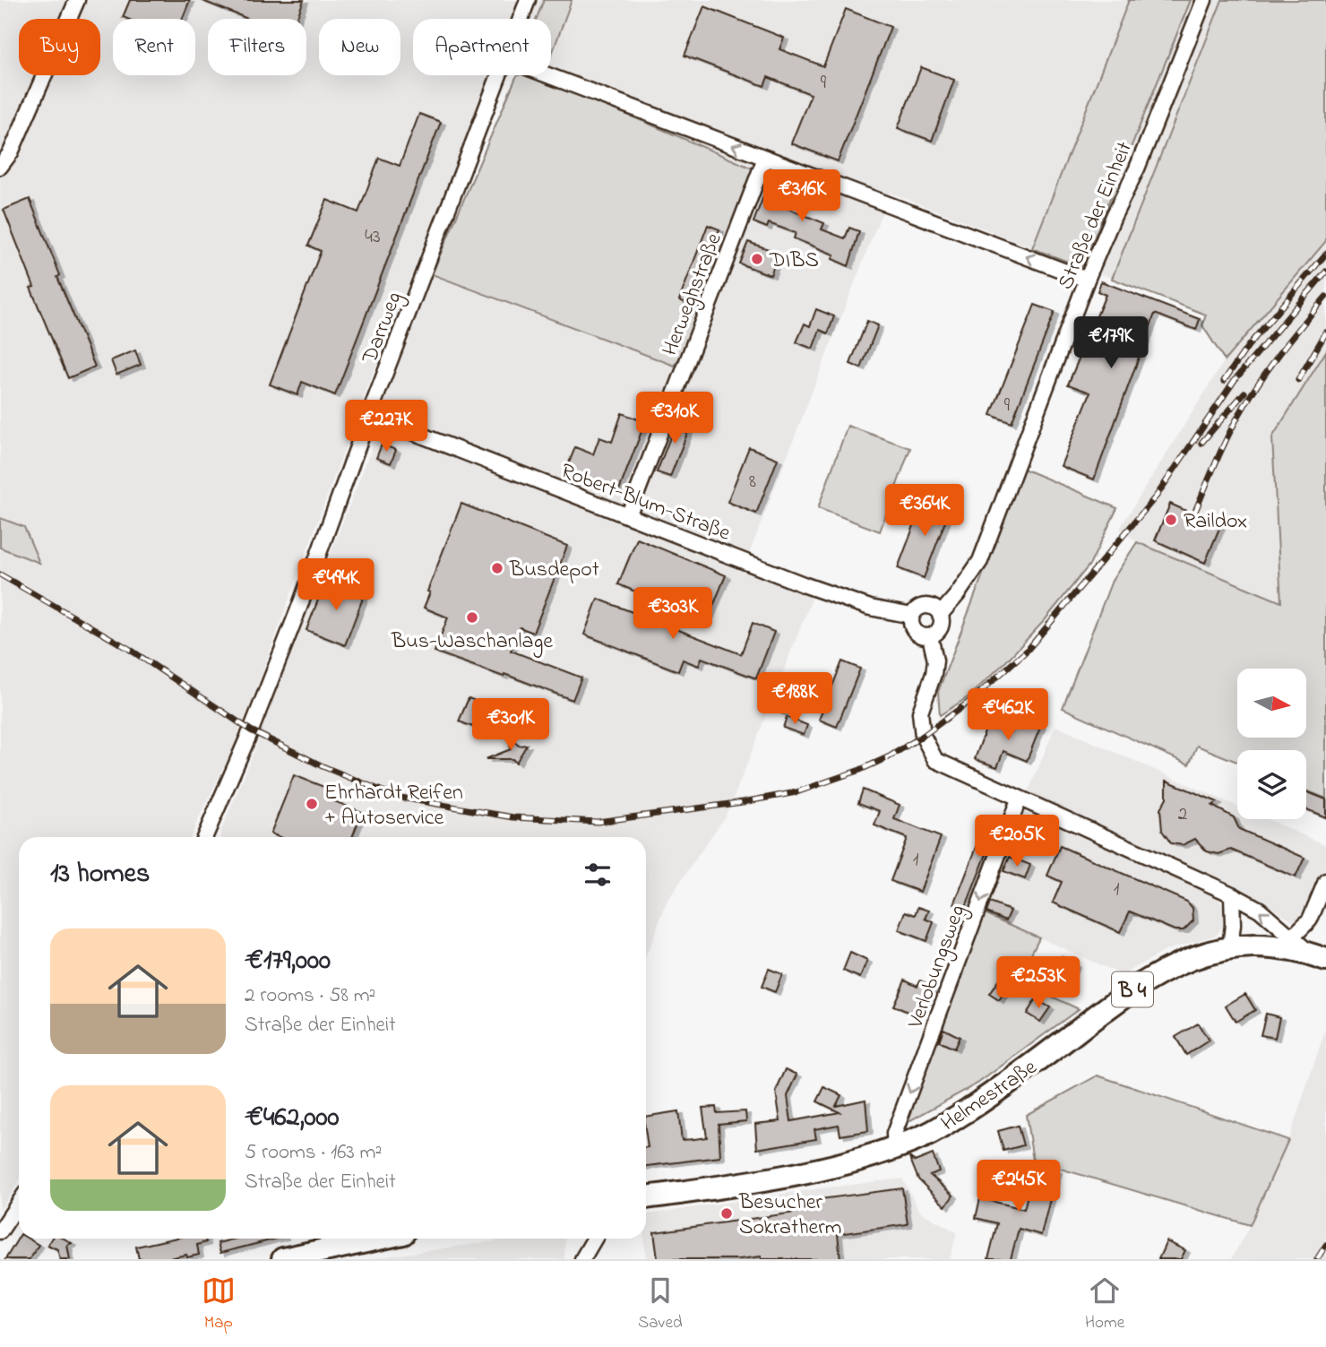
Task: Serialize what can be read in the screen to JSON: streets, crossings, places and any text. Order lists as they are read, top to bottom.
{
  "streets": {
    "main road": ["B 4", "Helmestraße"],
    "street": [
      "Straße der Einheit",
      "Herweghstraße",
      "Darrweg",
      "Robert-Blum-Straße",
      "Verlobungsweg"
    ]
  },
  "crossings": [
    ["Straße der Einheit", "Robert-Blum-Straße"],
    ["Herweghstraße", "Robert-Blum-Straße"],
    ["Darrweg", "Robert-Blum-Straße"],
    ["Verlobungsweg", "Helmestraße"]
  ],
  "one_way": ["Verlobungsweg"],
  "places": [
    "DIBS",
    "Raildox",
    "Busdepot",
    "Bus-Waschanlage",
    "Ehrhardt Reifen + Autoservice",
    "Besucher Sokratherm"
  ],
  "house_numbers": [
    "9",
    "43",
    "9",
    "8",
    "2",
    "1",
    "1"
  ],
  "north": "right",
  "page": {
    "chip": [
      "Buy",
      "Rent",
      "Filters",
      "New",
      "Apartment"
    ],
    "price": [
      "€316K",
      "€179K",
      "€310K",
      "€227K",
      "€364K",
      "€494K",
      "€303K",
      "€188K",
      "€462K",
      "€301K",
      "€205K",
      "€253K",
      "€245K"
    ],
    "heading": "13 homes",
    "list": [
      {
        "name": "€179,000",
        "note": "2 rooms · 58 m² · Straße der Einheit"
      },
      {
        "name": "€462,000",
        "note": "5 rooms · 163 m² · Straße der Einheit"
      }
    ],
    "tabs": ["Map", "Saved", "Home"]
  }
}
